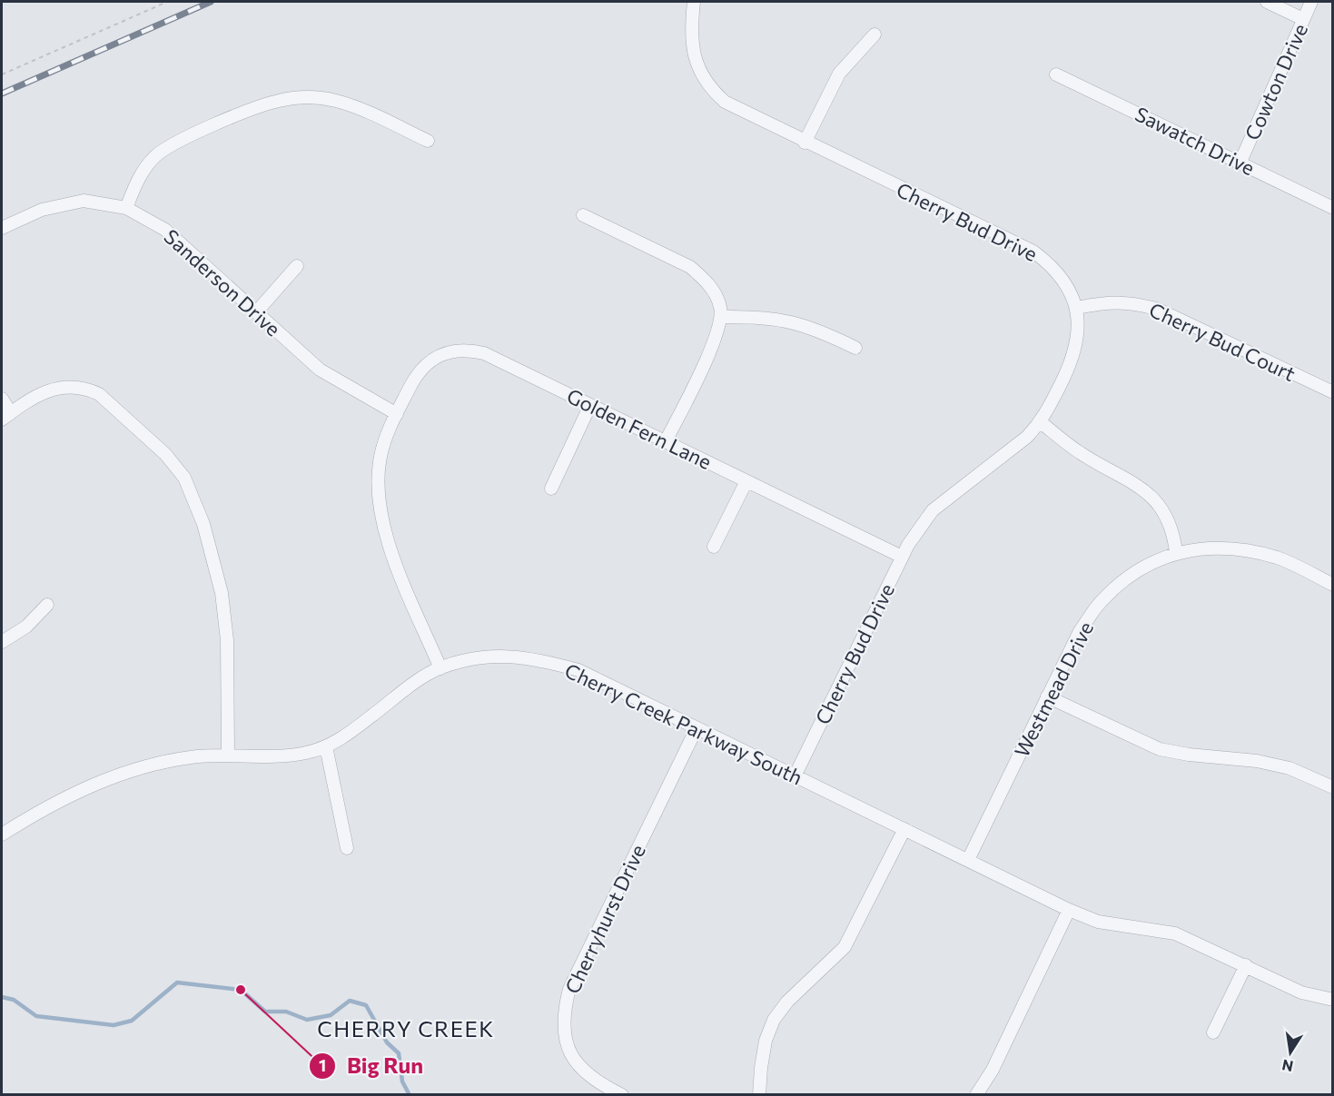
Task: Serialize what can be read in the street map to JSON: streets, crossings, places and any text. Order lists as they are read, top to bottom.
{
  "streets": {
    "street": [
      "Cowton Drive",
      "Sawatch Drive",
      "Cherry Bud Drive",
      "Sanderson Drive",
      "Cherry Bud Court",
      "Golden Fern Lane",
      "Westmead Drive",
      "Cherry Creek Parkway South",
      "Cherryhurst Drive"
    ]
  },
  "crossings": [
    ["Cowton Drive", "Sawatch Drive"],
    ["Cherry Bud Drive", "Cherry Bud Court"],
    ["Cherry Bud Drive", "Golden Fern Lane"],
    ["Cherry Bud Drive", "Cherry Creek Parkway South"],
    ["Sanderson Drive", "Golden Fern Lane"],
    ["Golden Fern Lane", "Cherry Creek Parkway South"],
    ["Westmead Drive", "Cherry Creek Parkway South"],
    ["Cherry Creek Parkway South", "Cherryhurst Drive"]
  ],
  "districts": ["CHERRY CREEK"],
  "places": ["Big Run"],
  "north": "bottom"
}
